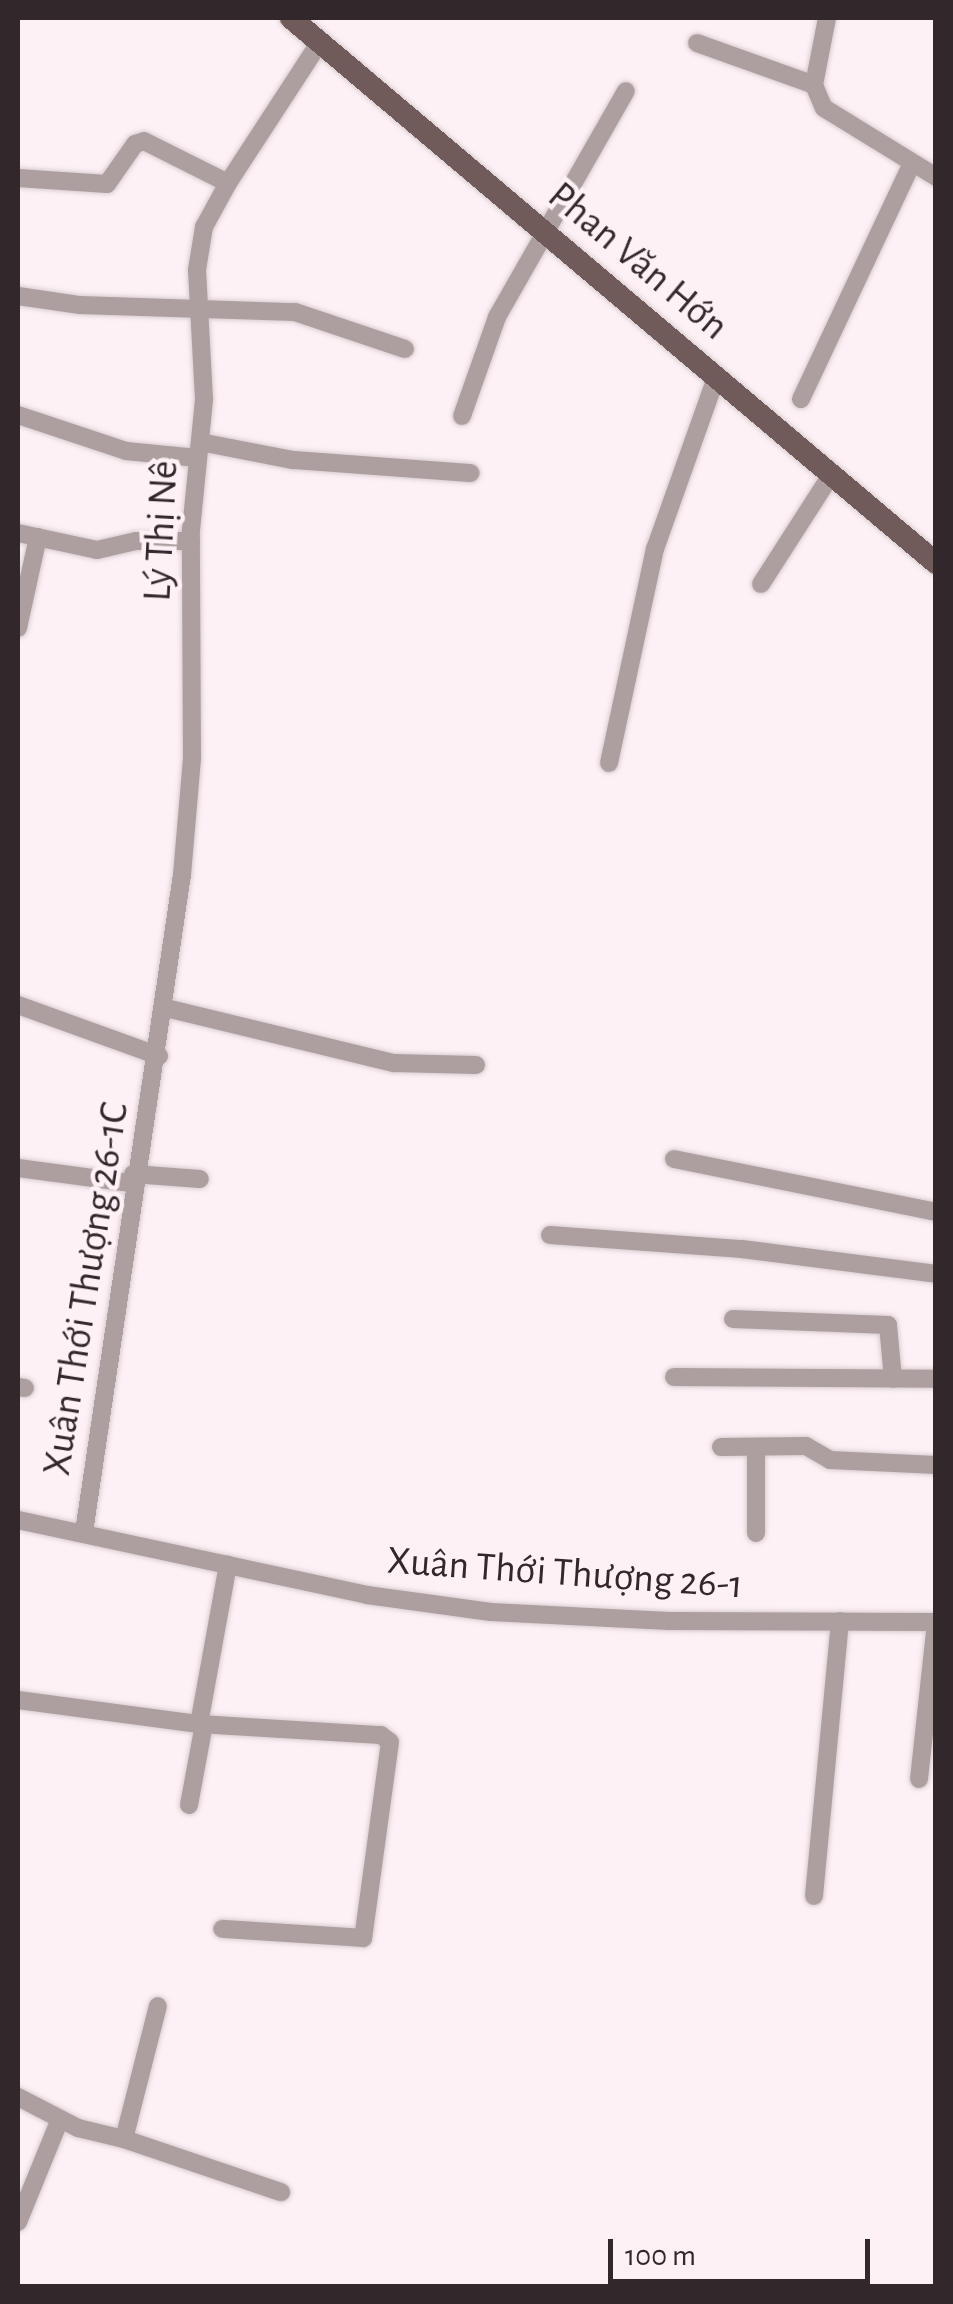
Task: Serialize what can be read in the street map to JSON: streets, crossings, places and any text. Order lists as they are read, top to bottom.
{
  "streets": {
    "main road": ["Phan Văn Hớn"],
    "street": ["Lý Thị Nê", "Xuân Thới Thượng 26-1C", "Xuân Thới Thượng 26-1"]
  },
  "crossings": [
    ["Phan Văn Hớn", "Lý Thị Nê"],
    ["Lý Thị Nê", "Xuân Thới Thượng 26-1C"],
    ["Xuân Thới Thượng 26-1C", "Xuân Thới Thượng 26-1"]
  ],
  "scale_bar": "100 m"
}
